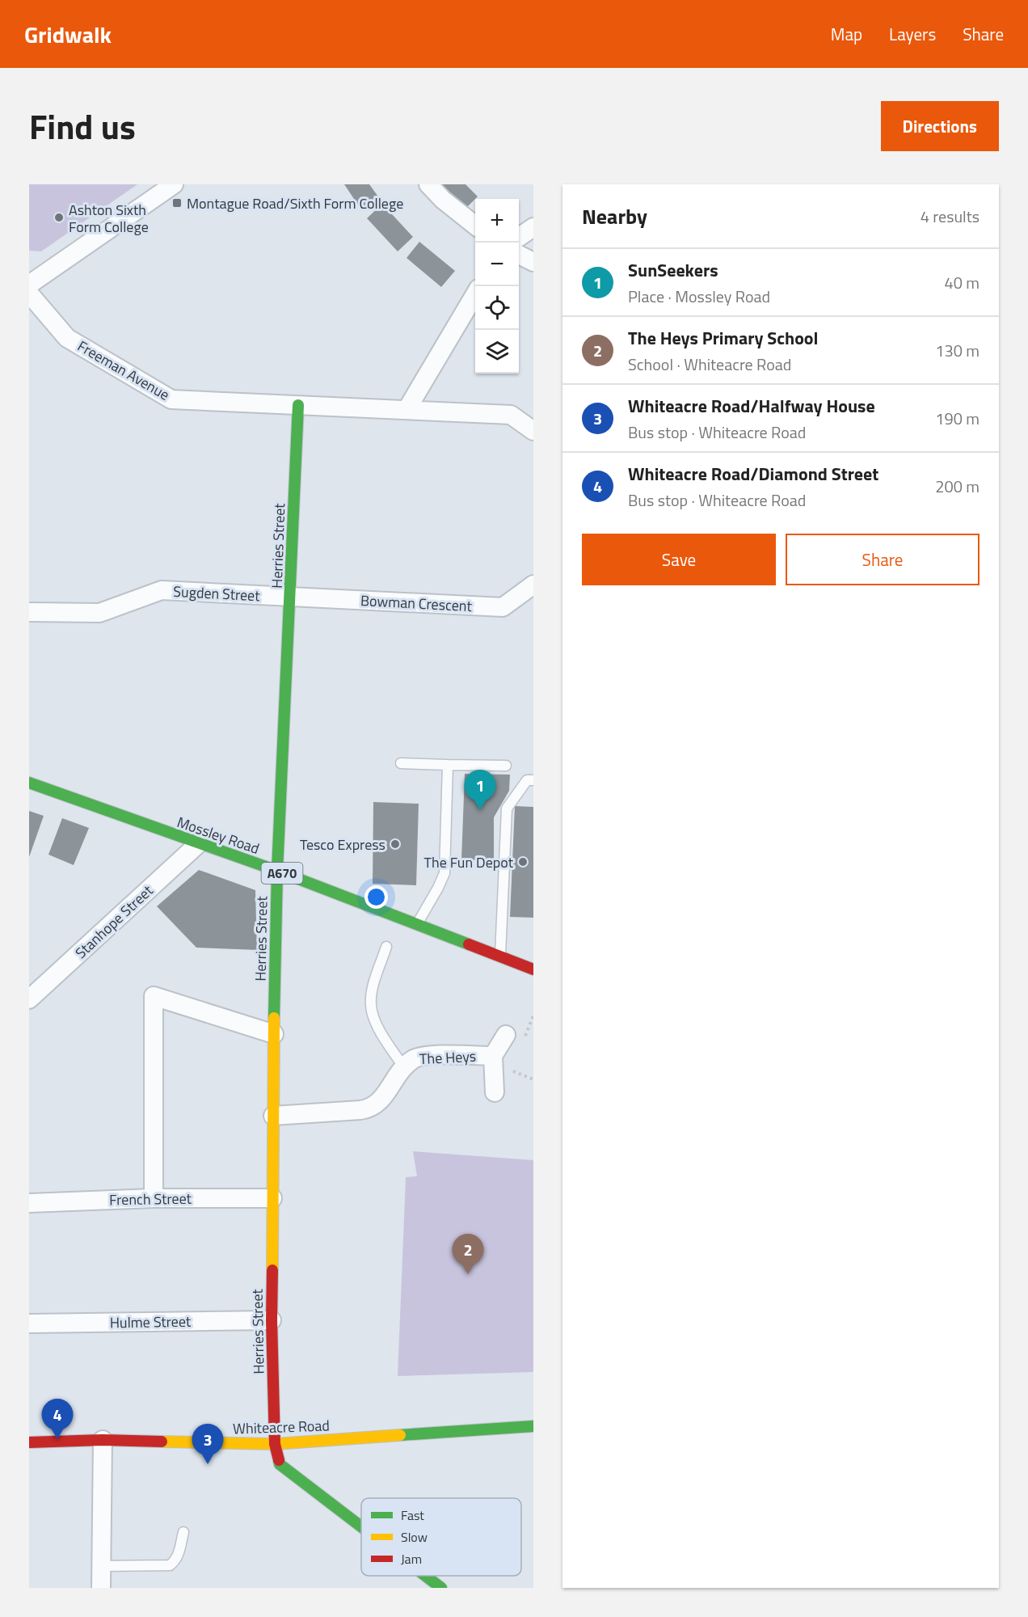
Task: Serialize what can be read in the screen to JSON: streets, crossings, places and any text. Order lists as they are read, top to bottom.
{
  "streets": {
    "street": [
      "Freeman Avenue",
      "Herries Street",
      "Sugden Street",
      "Bowman Crescent",
      "Mossley Road",
      "A670",
      "Stanhope Street",
      "The Heys",
      "French Street",
      "Hulme Street",
      "Whiteacre Road"
    ]
  },
  "crossings": [
    ["Freeman Avenue", "Herries Street"],
    ["Herries Street", "Sugden Street"],
    ["Herries Street", "Bowman Crescent"],
    ["Herries Street", "Mossley Road"],
    ["Herries Street", "The Heys"],
    ["Herries Street", "French Street"],
    ["Herries Street", "Hulme Street"],
    ["Herries Street", "Whiteacre Road"],
    ["Sugden Street", "Bowman Crescent"],
    ["Mossley Road", "Stanhope Street"]
  ],
  "places": {
    "transit": ["Montague Road/Sixth Form College"],
    "other": ["Ashton Sixth Form College", "Tesco Express", "The Fun Depot"]
  },
  "legend": ["Fast", "Slow", "Jam"],
  "page": {
    "header": "Gridwalk",
    "nav": ["Map", "Layers", "Share"],
    "title": "Find us",
    "buttons": [
      "Directions",
      ["Save", "Share"]
    ],
    "heading": ["Nearby", "4 results"],
    "map_buttons": ["+", "−"],
    "list": [
      {
        "mark": "1",
        "name": "SunSeekers",
        "note": "Place · Mossley Road",
        "value": "40 m"
      },
      {
        "mark": "2",
        "name": "The Heys Primary School",
        "note": "School · Whiteacre Road",
        "value": "130 m"
      },
      {
        "mark": "3",
        "name": "Whiteacre Road/Halfway House",
        "note": "Bus stop · Whiteacre Road",
        "value": "190 m"
      },
      {
        "mark": "4",
        "name": "Whiteacre Road/Diamond Street",
        "note": "Bus stop · Whiteacre Road",
        "value": "200 m"
      }
    ],
    "pins": [
      "1",
      "2",
      "4",
      "3"
    ]
  }
}
